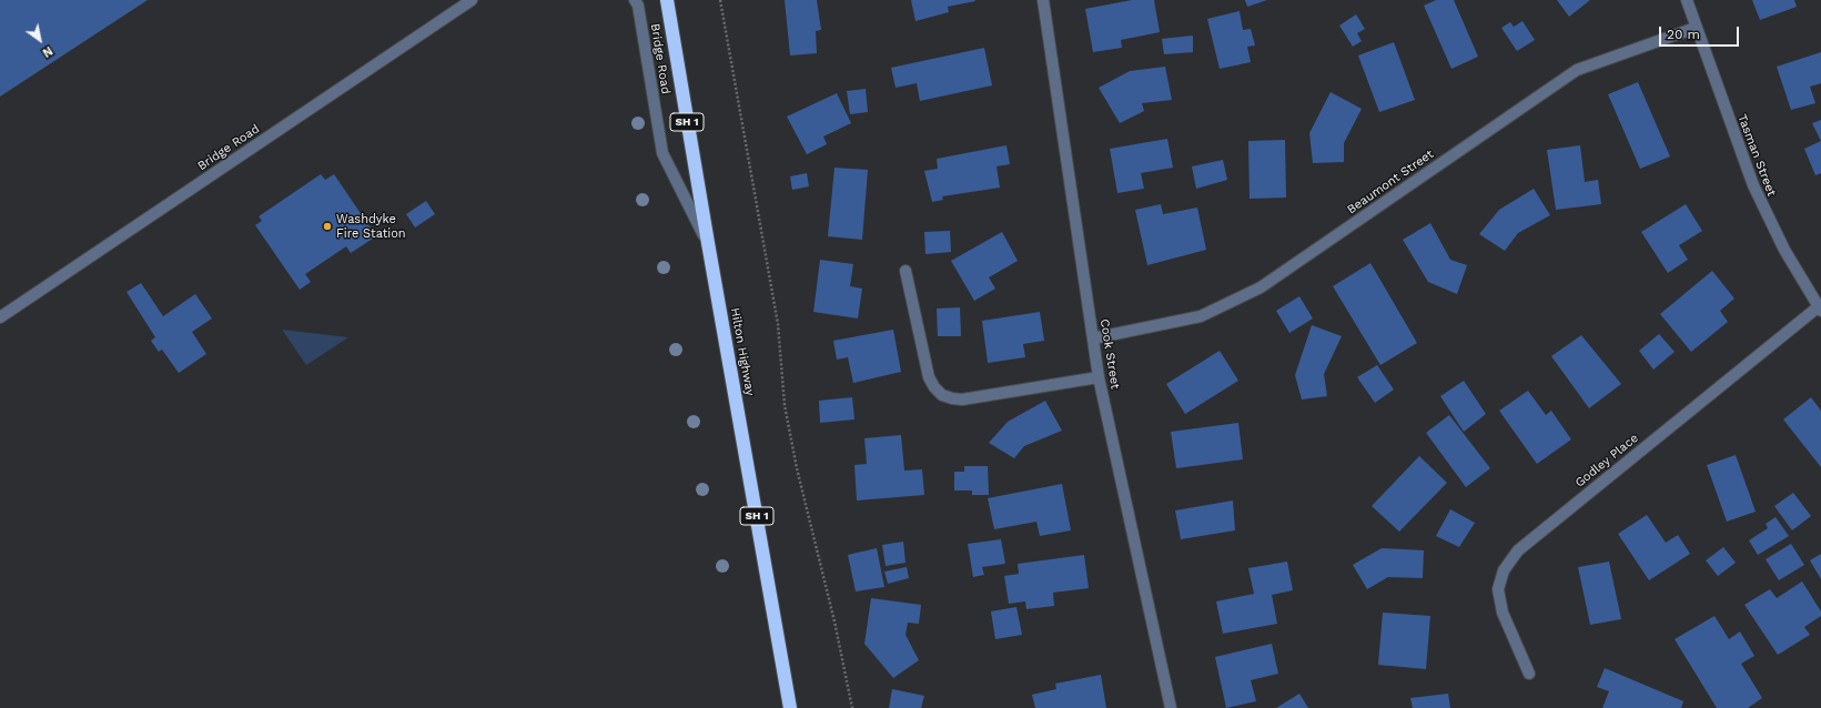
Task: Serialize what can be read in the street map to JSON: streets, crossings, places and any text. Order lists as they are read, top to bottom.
{
  "streets": {
    "highway": ["SH 1", "Hilton Highway"],
    "street": [
      "Bridge Road",
      "Tasman Street",
      "Beaumont Street",
      "Cook Street",
      "Godley Place"
    ]
  },
  "crossings": [
    ["Bridge Road", "Hilton Highway"],
    ["Tasman Street", "Beaumont Street"],
    ["Tasman Street", "Godley Place"],
    ["Beaumont Street", "Cook Street"]
  ],
  "places": ["Washdyke Fire Station"],
  "scale_bar": "20 m",
  "north": "bottom right"
}
